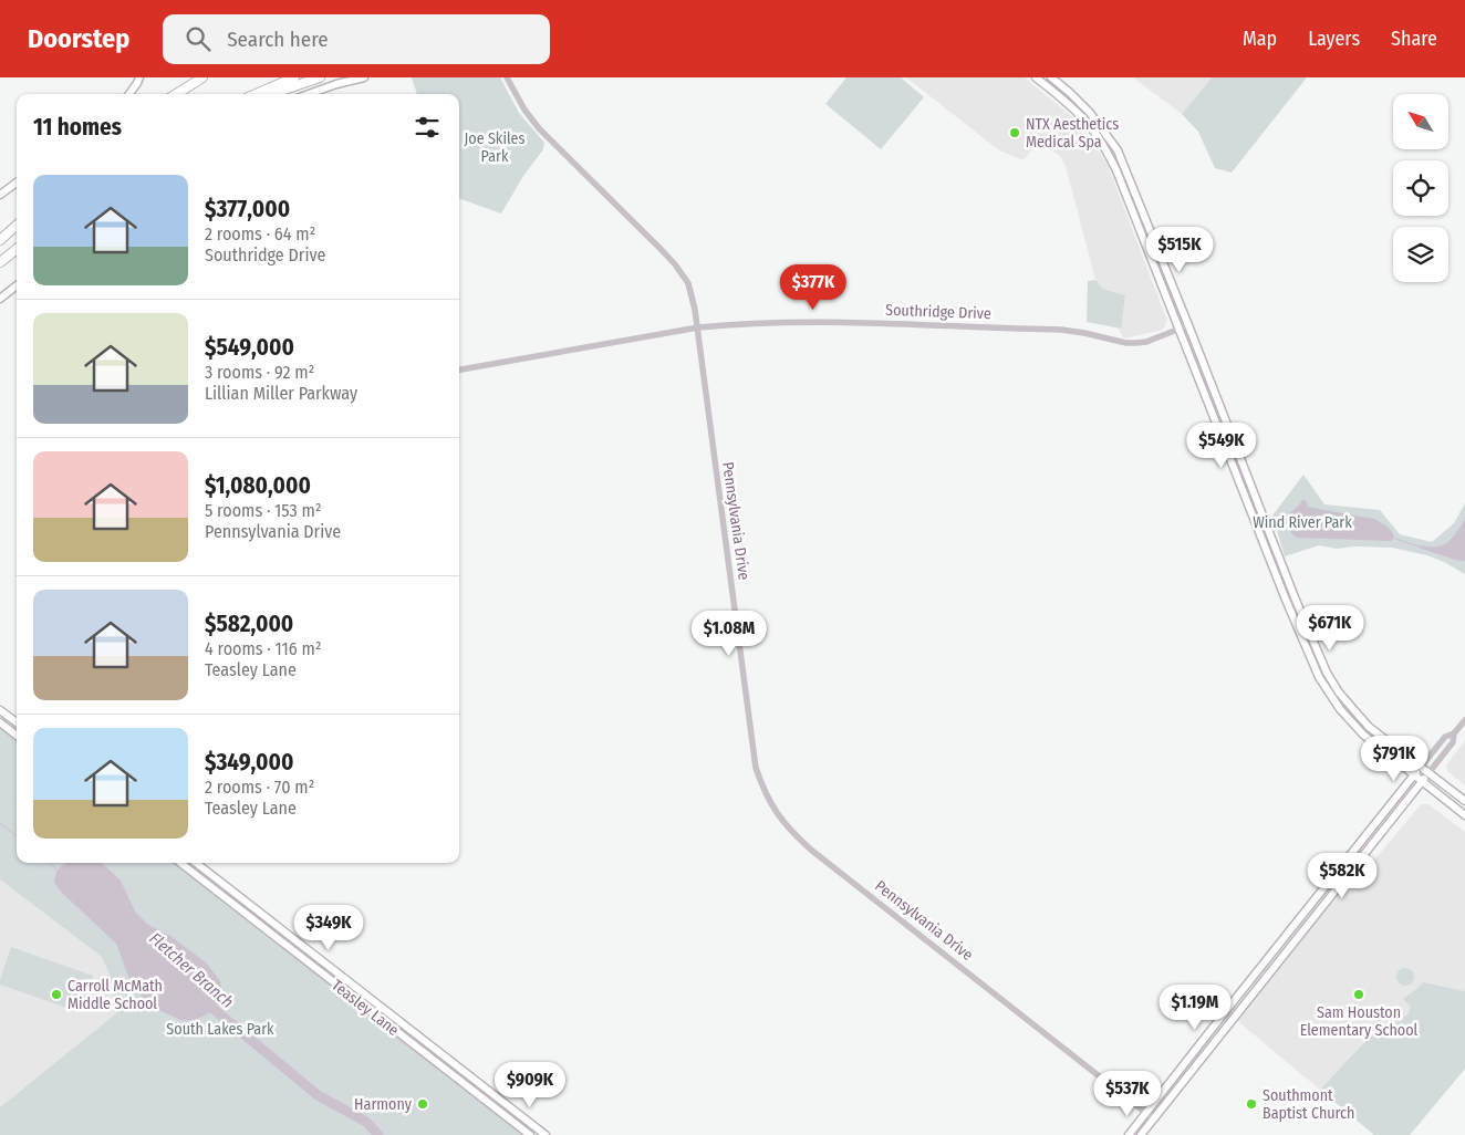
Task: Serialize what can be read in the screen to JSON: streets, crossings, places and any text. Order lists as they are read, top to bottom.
{
  "streets": {
    "main road": ["Teasley Lane"],
    "street": ["Southridge Drive", "Pennsylvania Drive"]
  },
  "crossings": [
    ["Southridge Drive", "Pennsylvania Drive"]
  ],
  "water": ["Fletcher Branch"],
  "parks": ["Joe Skiles Park", "Wind River Park", "South Lakes Park"],
  "places": [
    "NTX Aesthetics Medical Spa",
    "Carroll McMath Middle School",
    "Sam Houston Elementary School",
    "Harmony",
    "Southmont Baptist Church"
  ],
  "north": "top left",
  "page": {
    "header": "Doorstep",
    "search": "Search here",
    "nav": ["Map", "Layers", "Share"],
    "heading": "11 homes",
    "list": [
      {
        "name": "$377,000",
        "note": "2 rooms · 64 m² · Southridge Drive"
      },
      {
        "name": "$549,000",
        "note": "3 rooms · 92 m² · Lillian Miller Parkway"
      },
      {
        "name": "$1,080,000",
        "note": "5 rooms · 153 m² · Pennsylvania Drive"
      },
      {
        "name": "$582,000",
        "note": "4 rooms · 116 m² · Teasley Lane"
      },
      {
        "name": "$349,000",
        "note": "2 rooms · 70 m² · Teasley Lane"
      }
    ],
    "price": [
      "$515K",
      "$377K",
      "$549K",
      "$671K",
      "$1.08M",
      "$791K",
      "$582K",
      "$349K",
      "$1.19M",
      "$909K",
      "$537K"
    ]
  }
}
